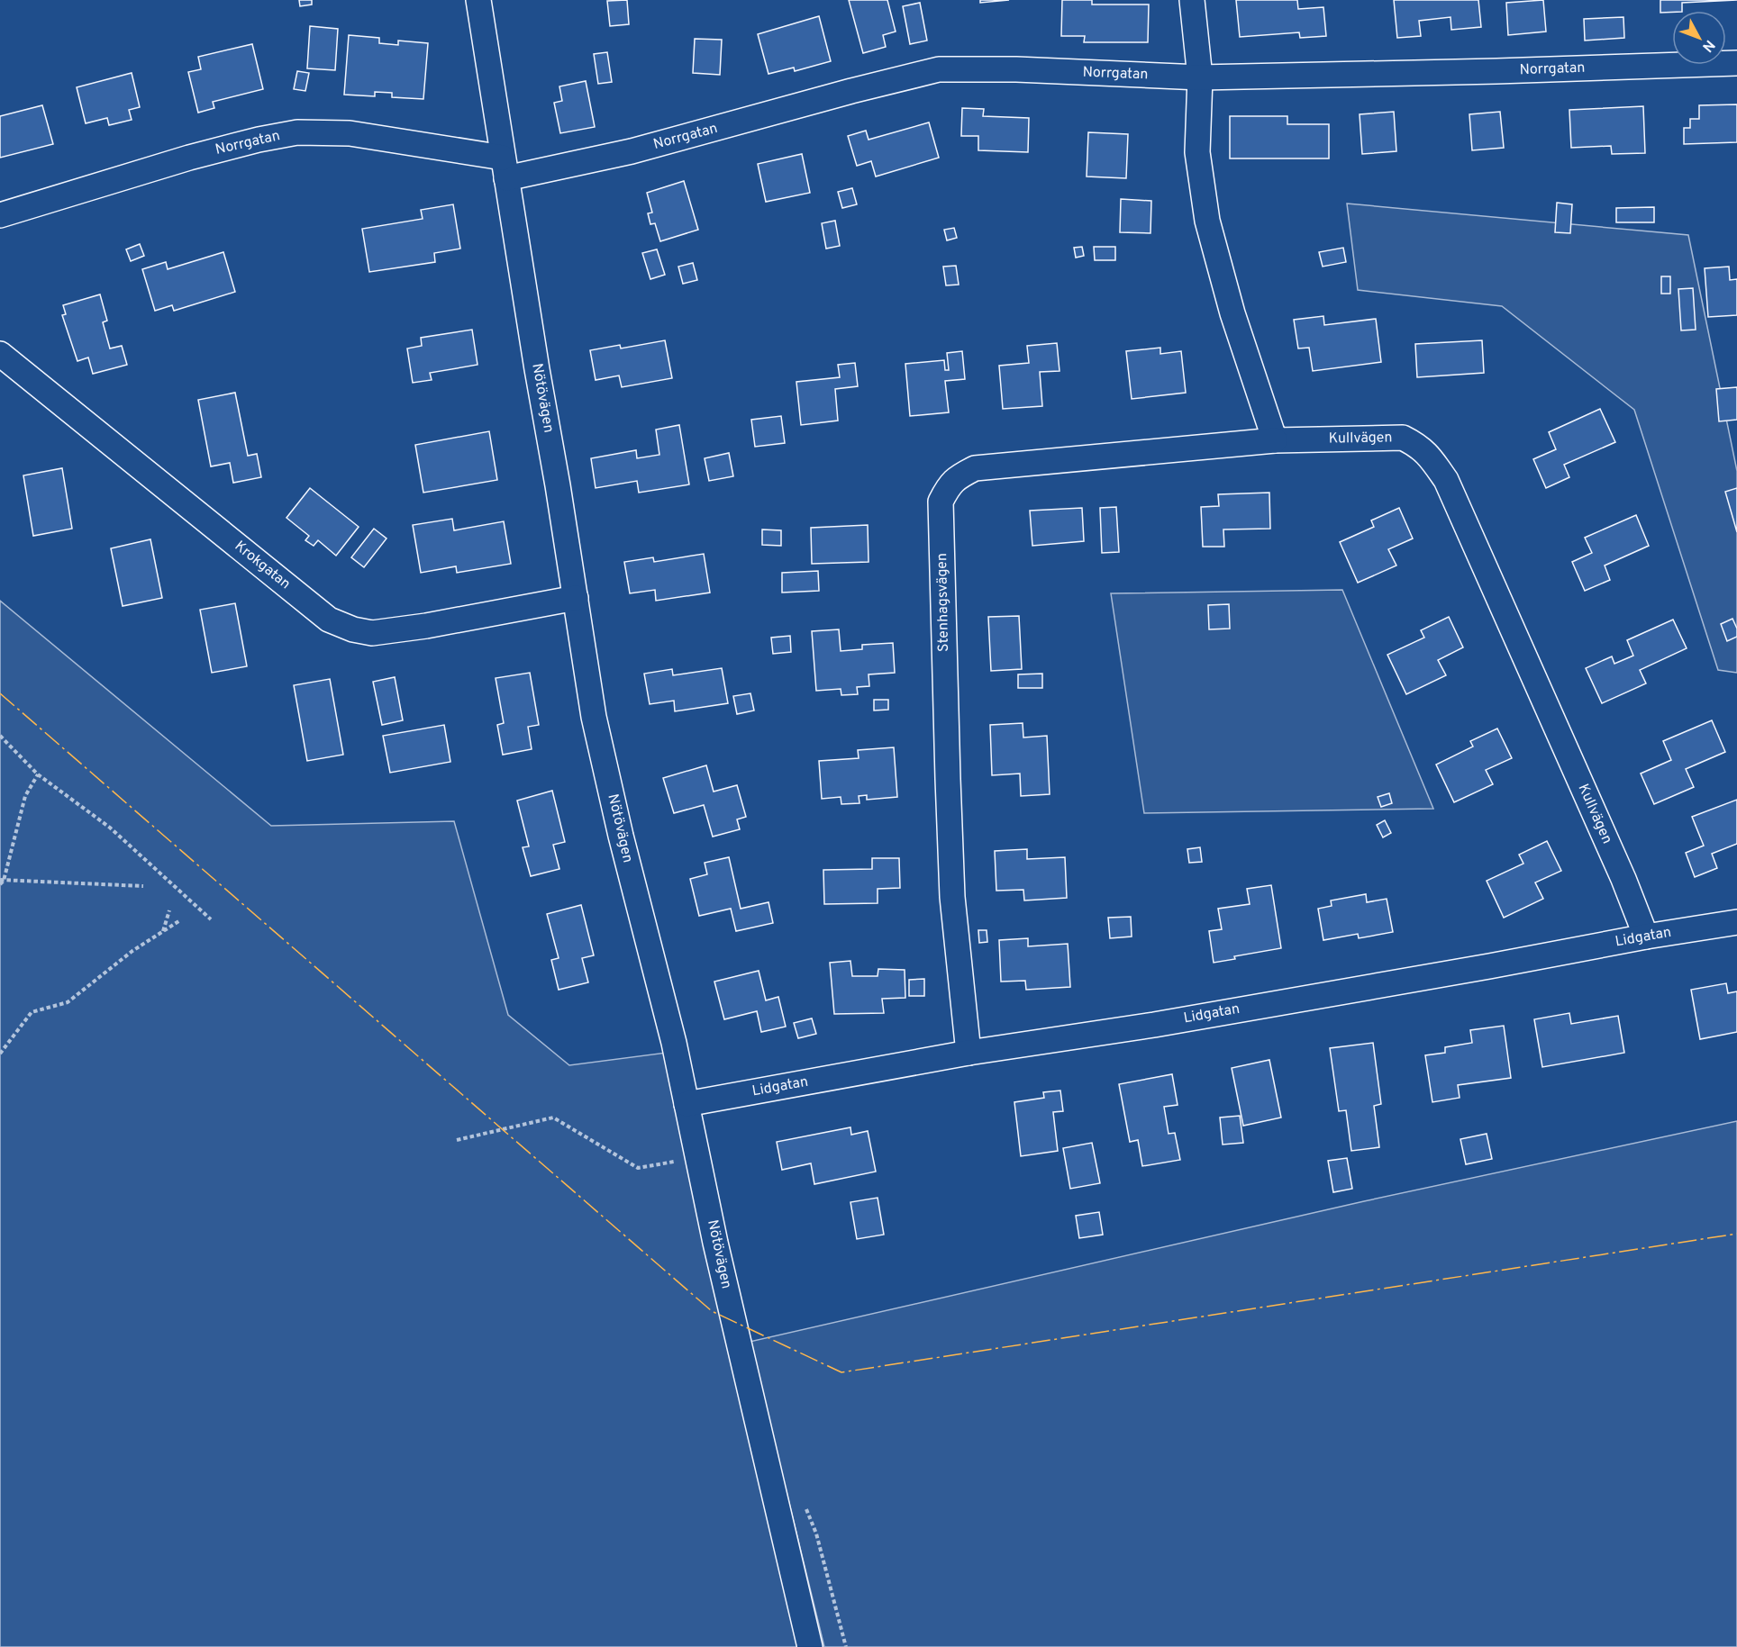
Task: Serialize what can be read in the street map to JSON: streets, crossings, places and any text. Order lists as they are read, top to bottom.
{
  "streets": {
    "street": [
      "Norrgatan",
      "Nötövägen",
      "Kullvägen",
      "Krokgatan",
      "Stenhagsvägen",
      "Lidgatan"
    ]
  },
  "crossings": [
    ["Norrgatan", "Nötövägen"],
    ["Nötövägen", "Krokgatan"],
    ["Nötövägen", "Lidgatan"],
    ["Kullvägen", "Stenhagsvägen"],
    ["Kullvägen", "Lidgatan"],
    ["Stenhagsvägen", "Lidgatan"]
  ],
  "north": "bottom right"
}
